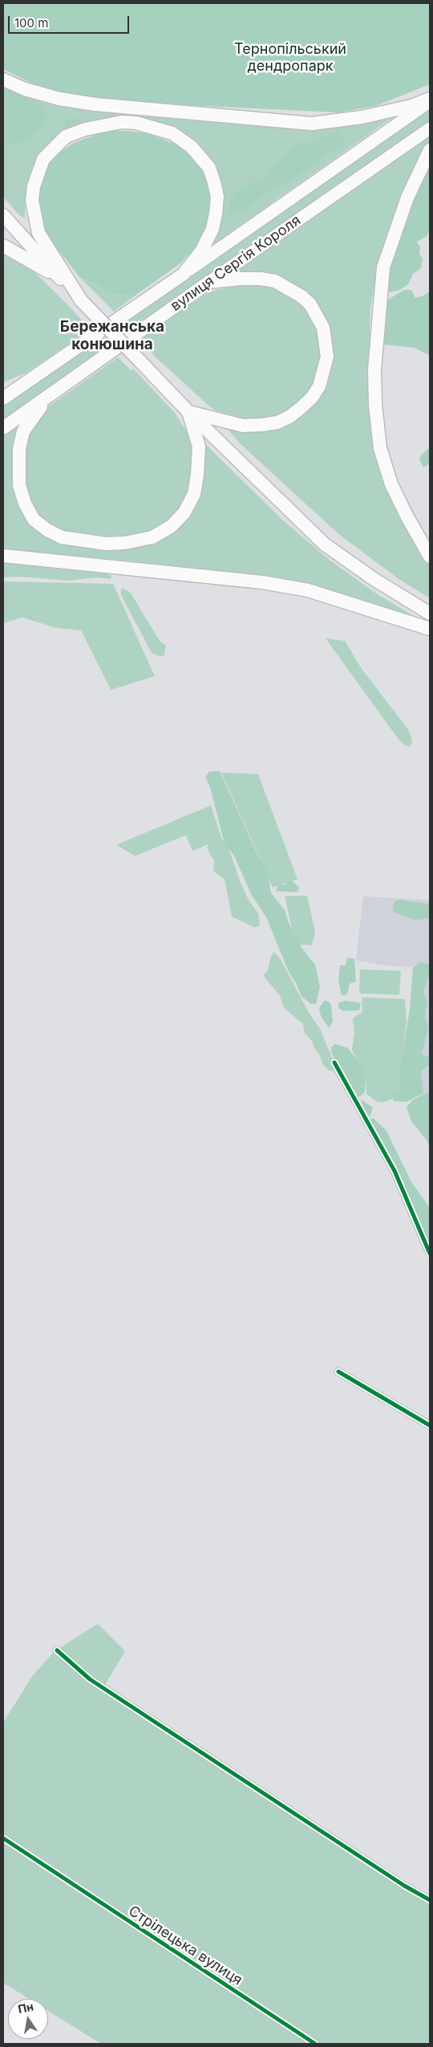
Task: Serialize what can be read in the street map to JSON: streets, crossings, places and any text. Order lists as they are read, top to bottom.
{
  "streets": {
    "highway": ["вулиця Сергія Короля"],
    "street": ["Стрілецька вулиця"]
  },
  "districts": ["Бережанська конюшина"],
  "parks": ["Тернопільський дендропарк"],
  "scale_bar": "100 m",
  "north": "top"
}
